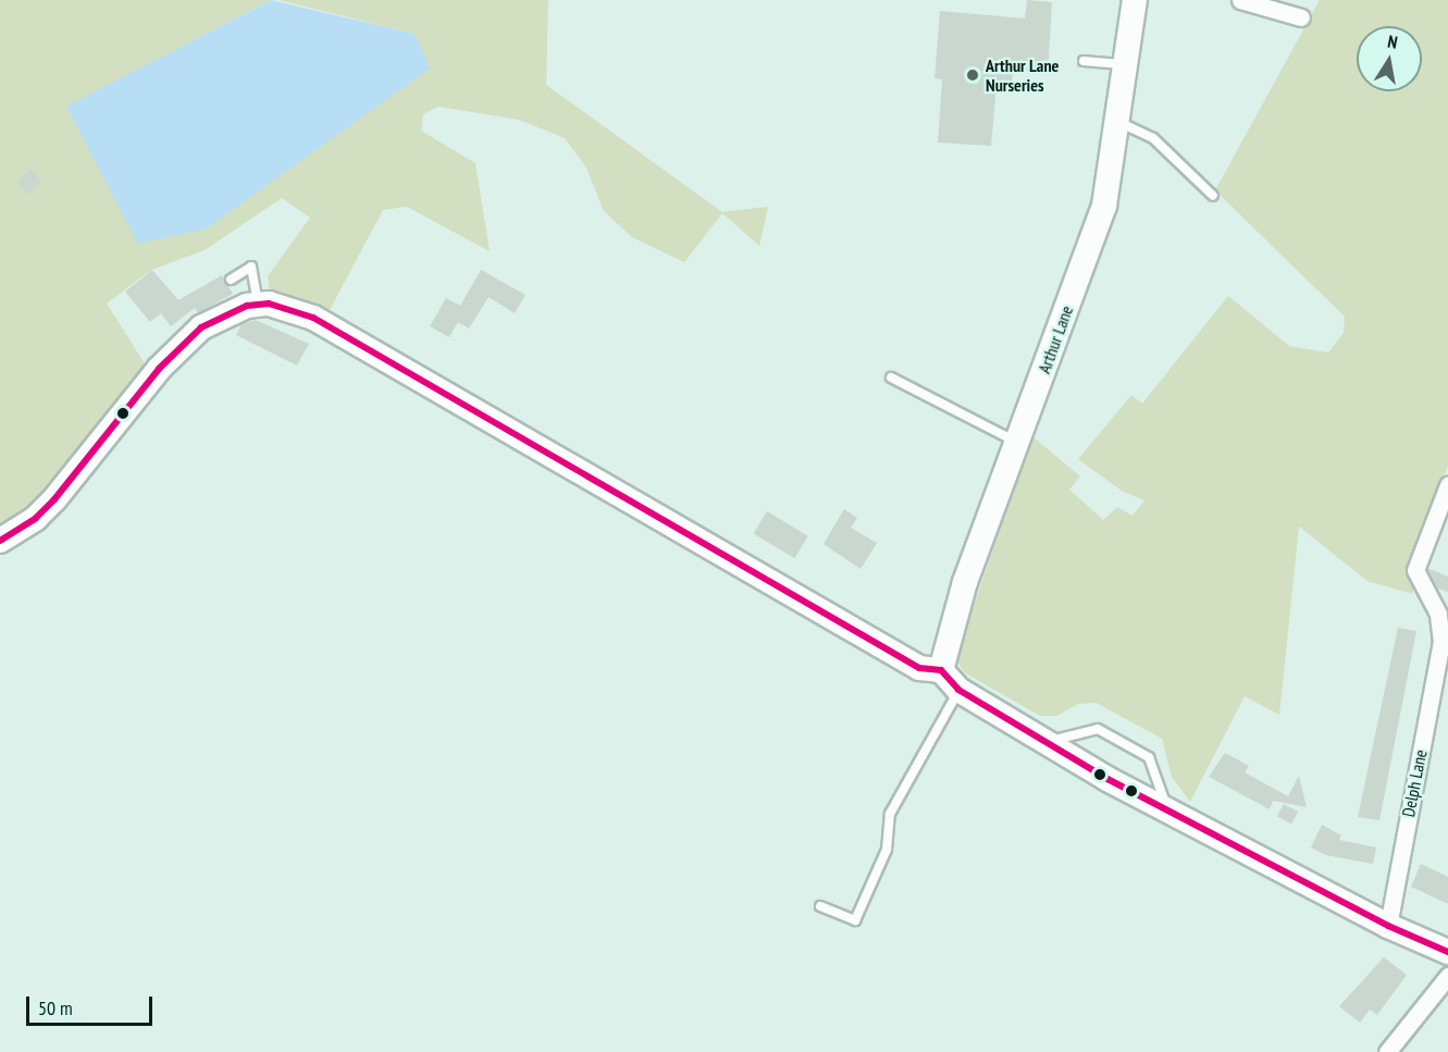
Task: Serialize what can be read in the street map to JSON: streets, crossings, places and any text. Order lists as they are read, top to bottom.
{
  "streets": {
    "main road": ["Arthur Lane"],
    "street": ["Delph Lane"]
  },
  "places": ["Arthur Lane Nurseries"],
  "scale_bar": "50 m",
  "north": "top"
}
